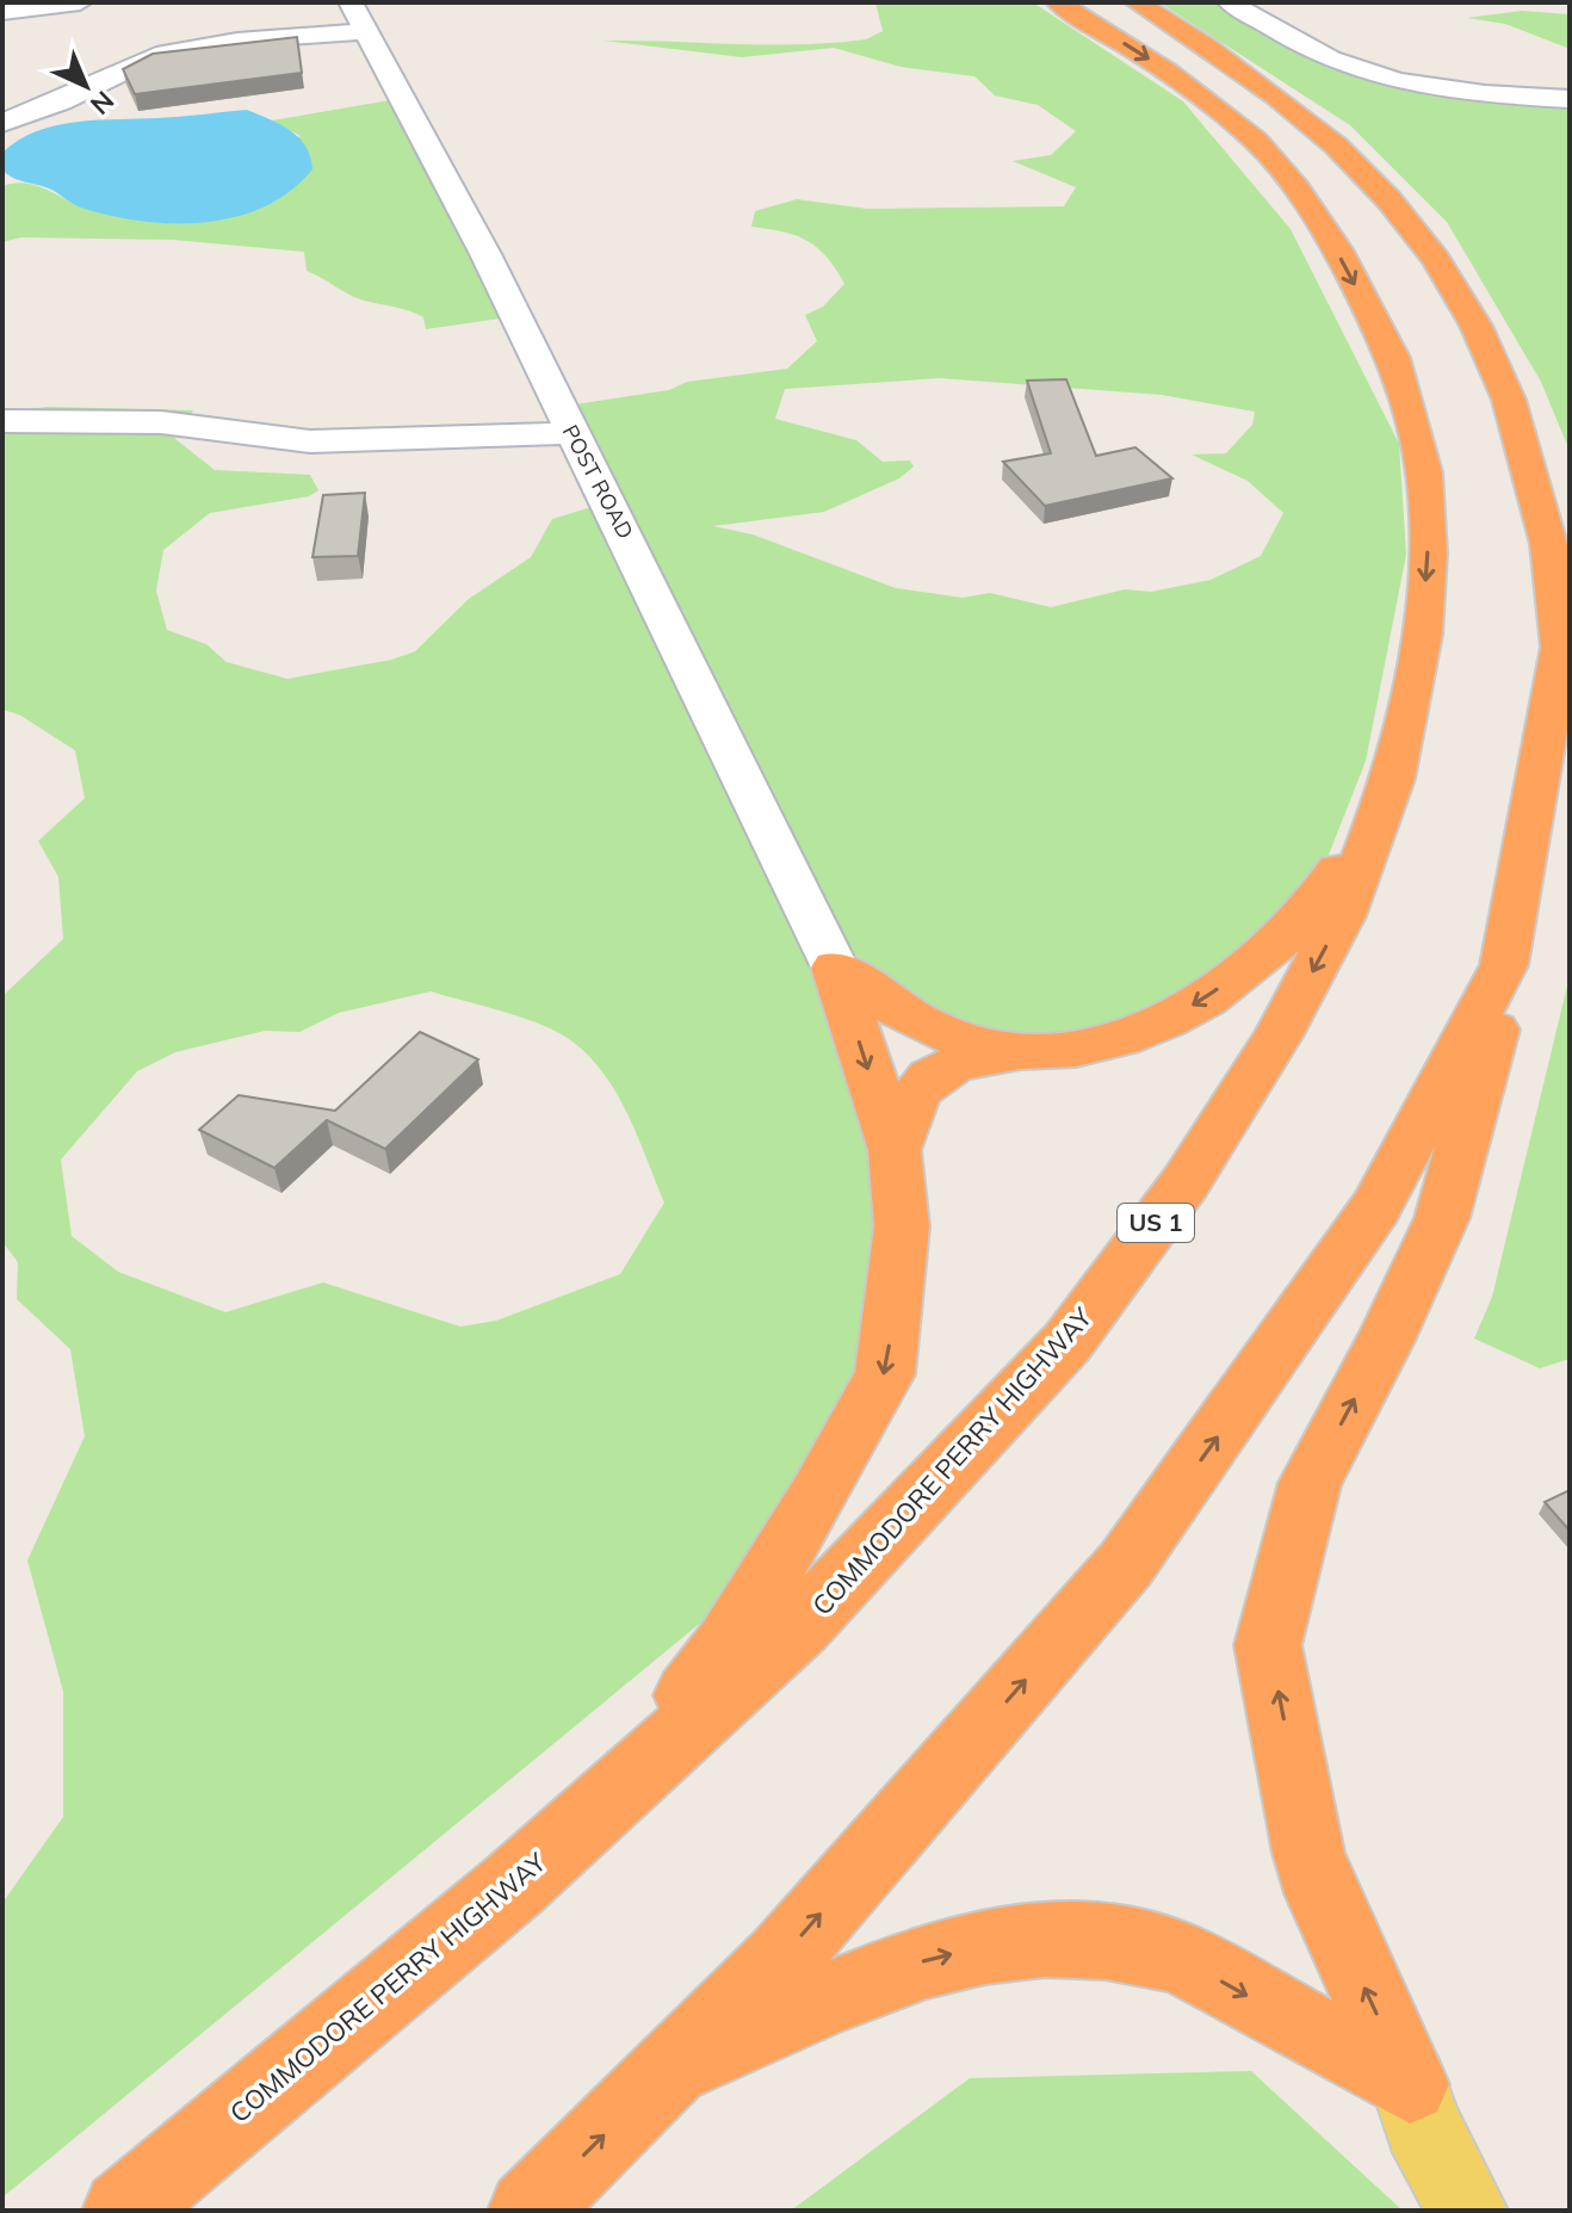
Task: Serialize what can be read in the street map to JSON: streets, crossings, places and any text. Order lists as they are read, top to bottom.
{
  "streets": {
    "highway": ["US 1", "COMMODORE PERRY HIGHWAY"],
    "street": ["POST ROAD"]
  },
  "north": "bottom right"
}
